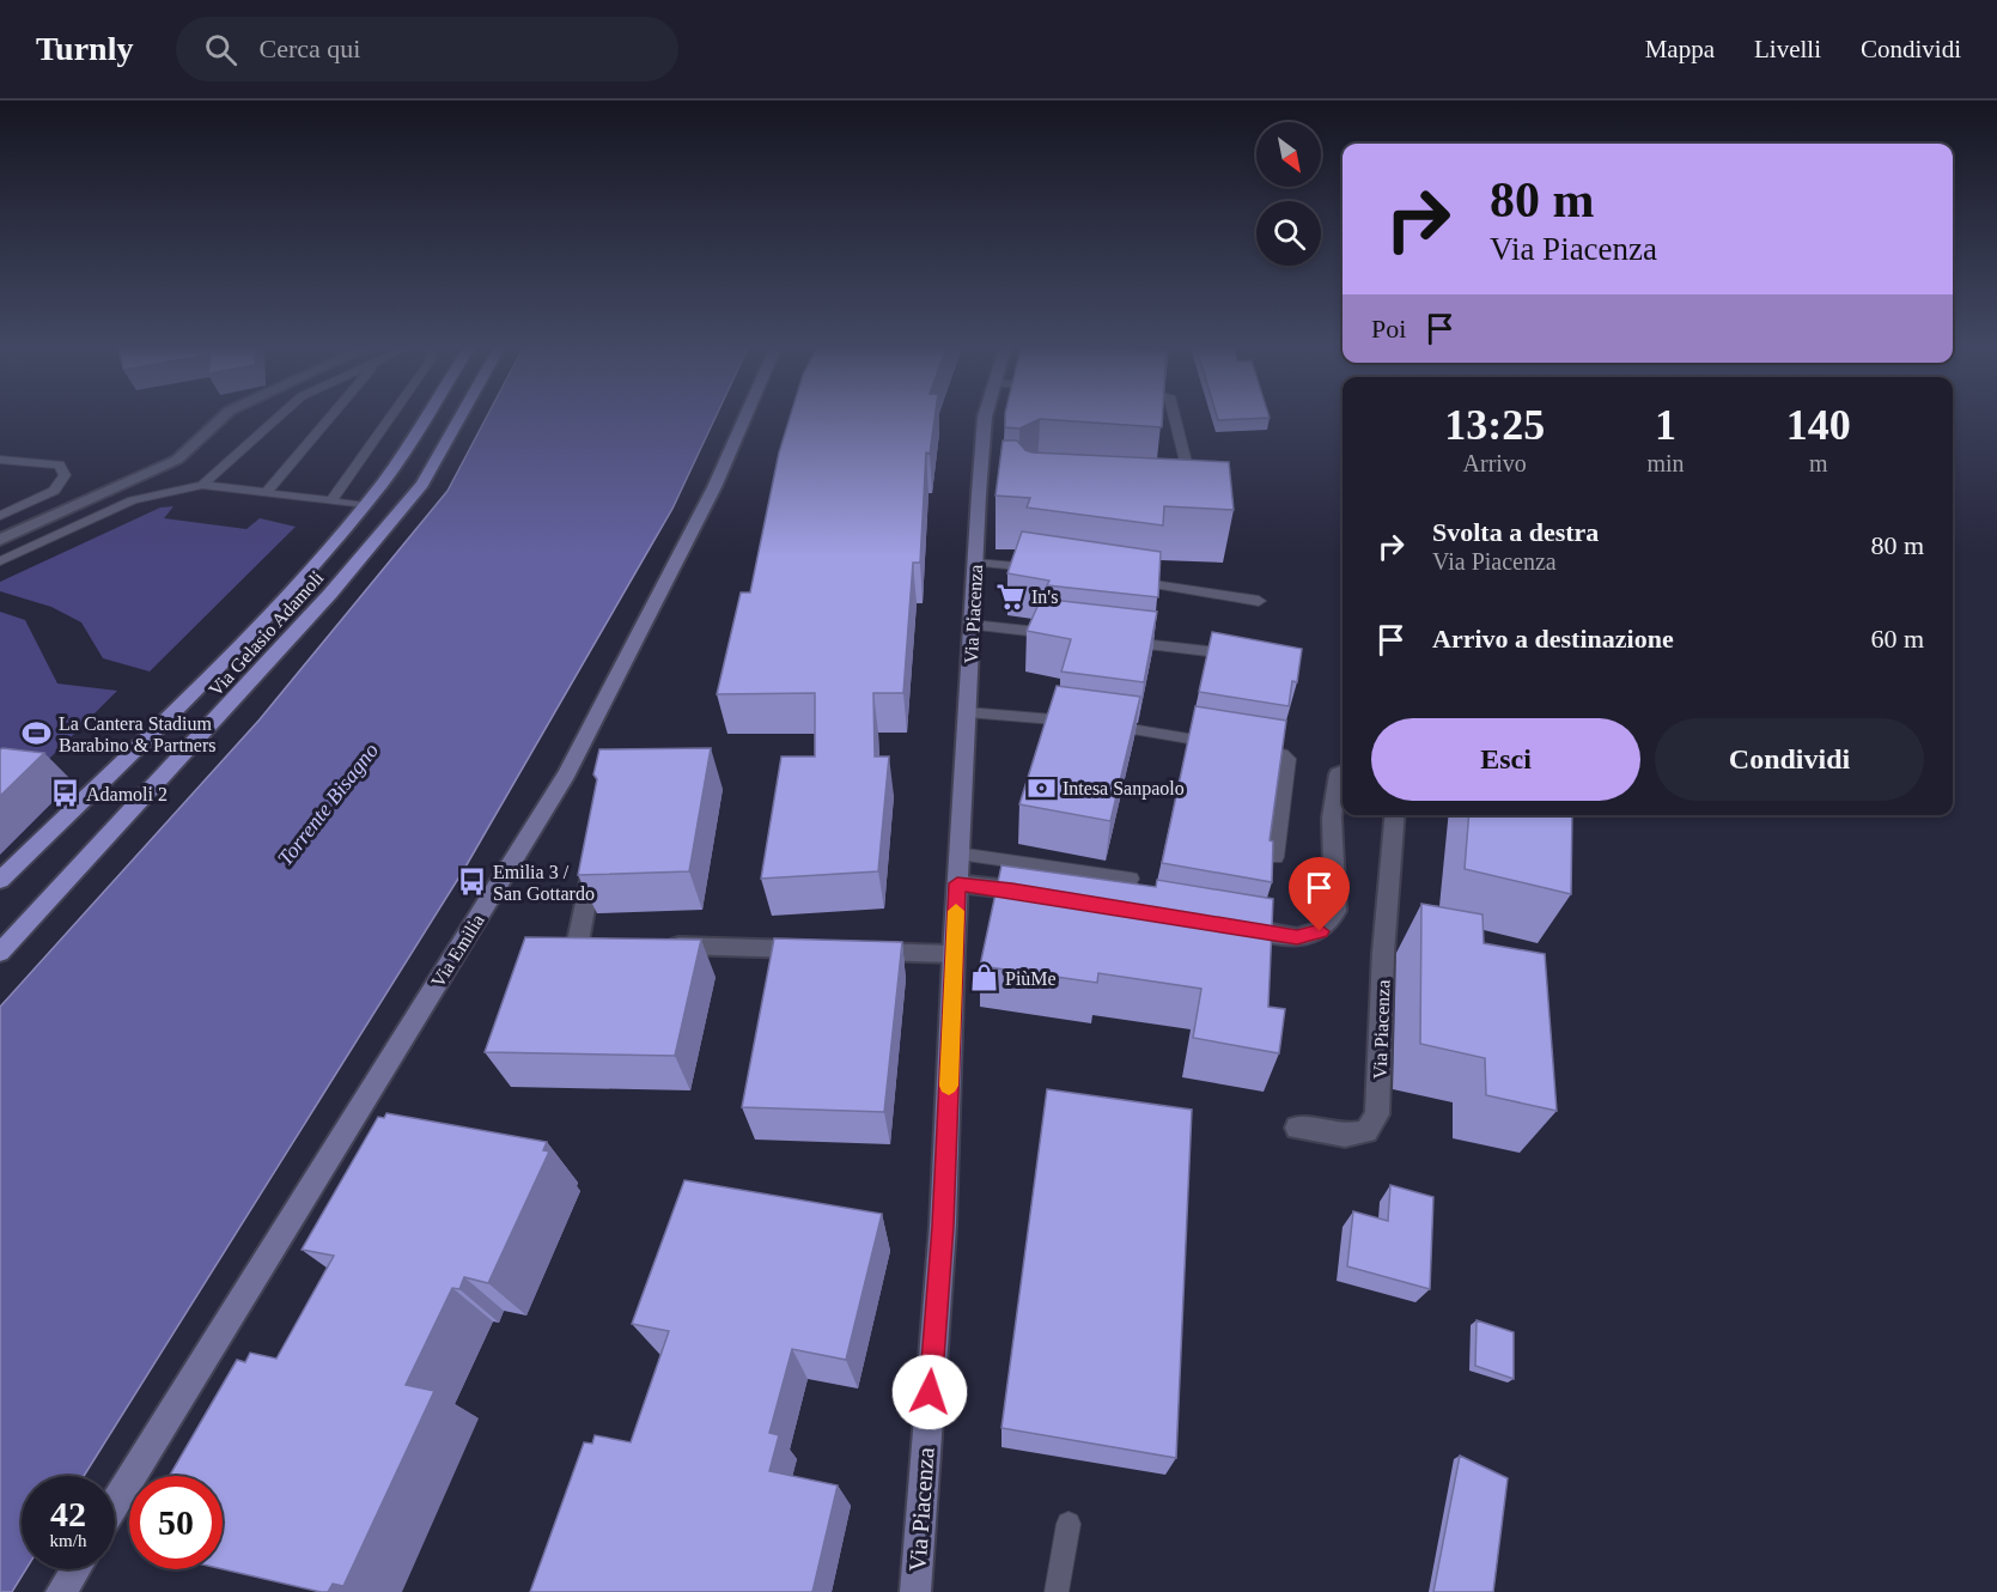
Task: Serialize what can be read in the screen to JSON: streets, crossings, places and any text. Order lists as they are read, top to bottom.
{
  "streets": {
    "main road": ["Via Piacenza", "Via Gelasio Adamoli", "Via Emilia"]
  },
  "water": ["Torrente Bisagno"],
  "places": {
    "supermarket": ["In's"],
    "sports": ["La Cantera Stadium Barabino & Partners"],
    "bank": ["Intesa Sanpaolo"],
    "bus stop": ["Adamoli 2", "Emilia 3 / San Gottardo"],
    "shop": ["PiùMe"]
  },
  "north": "bottom right",
  "page": {
    "header": "Turnly",
    "search": "Cerca qui",
    "nav": ["Mappa", "Livelli", "Condividi"],
    "turn": ["80 m", "Via Piacenza"],
    "then": "Poi",
    "eta": [
      "13:25",
      "Arrivo",
      "1",
      "min",
      "140",
      "m"
    ],
    "list": [
      {
        "name": "Svolta a destra",
        "note": "Via Piacenza",
        "value": "80 m"
      },
      {
        "name": "Arrivo a destinazione",
        "value": "60 m"
      }
    ],
    "buttons": ["Esci", "Condividi"],
    "speed": "42 km/h",
    "limit": "50"
  }
}
